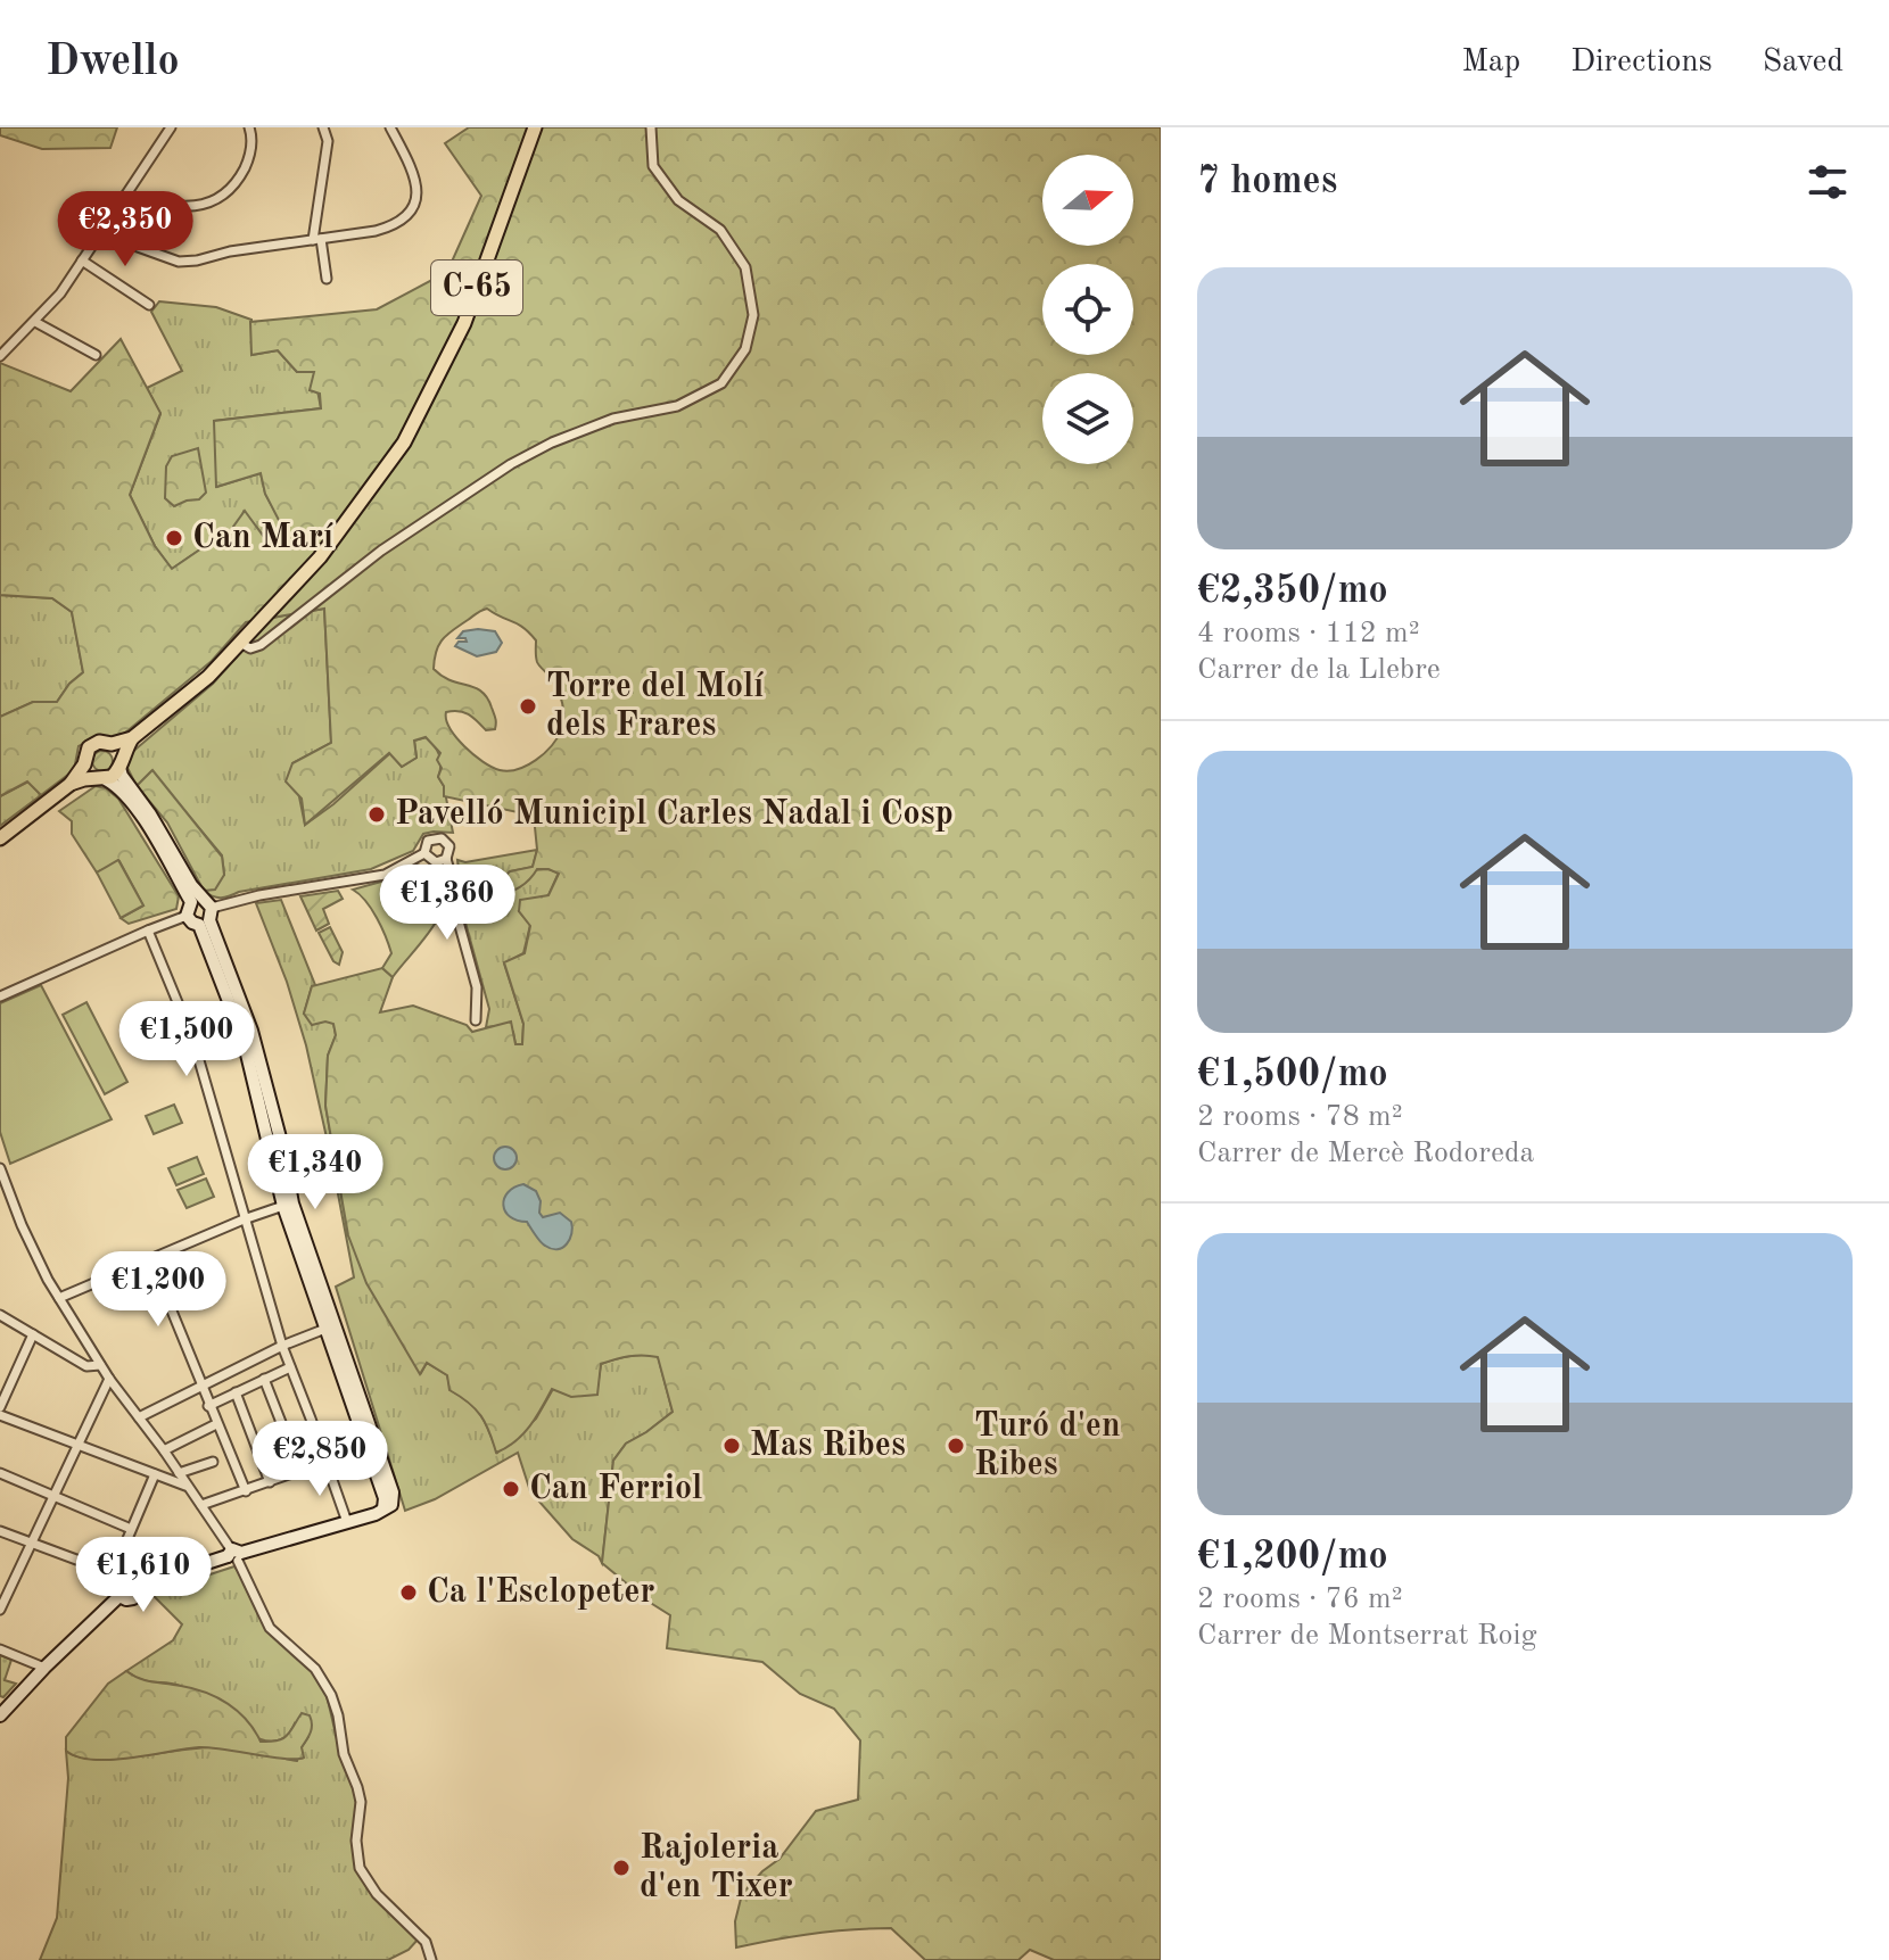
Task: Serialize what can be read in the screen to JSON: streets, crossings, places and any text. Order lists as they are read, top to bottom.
{
  "streets": {
    "main road": ["C-65"]
  },
  "places": [
    "Can Marí",
    "Torre del Molí dels Frares",
    "Pavelló Municipl Carles Nadal i Cosp",
    "Mas Ribes",
    "Turó d'en Ribes",
    "Can Ferriol",
    "Ca l'Esclopeter",
    "Rajoleria d'en Tixer"
  ],
  "north": "right",
  "page": {
    "header": "Dwello",
    "nav": ["Map", "Directions", "Saved"],
    "heading": "7 homes",
    "price": [
      "€2,350",
      "€1,360",
      "€1,500",
      "€1,340",
      "€1,200",
      "€2,850",
      "€1,610"
    ],
    "list": [
      {
        "name": "€2,350/mo",
        "note": "4 rooms · 112 m² · Carrer de la Llebre"
      },
      {
        "name": "€1,500/mo",
        "note": "2 rooms · 78 m² · Carrer de Mercè Rodoreda"
      },
      {
        "name": "€1,200/mo",
        "note": "2 rooms · 76 m² · Carrer de Montserrat Roig"
      }
    ]
  }
}
